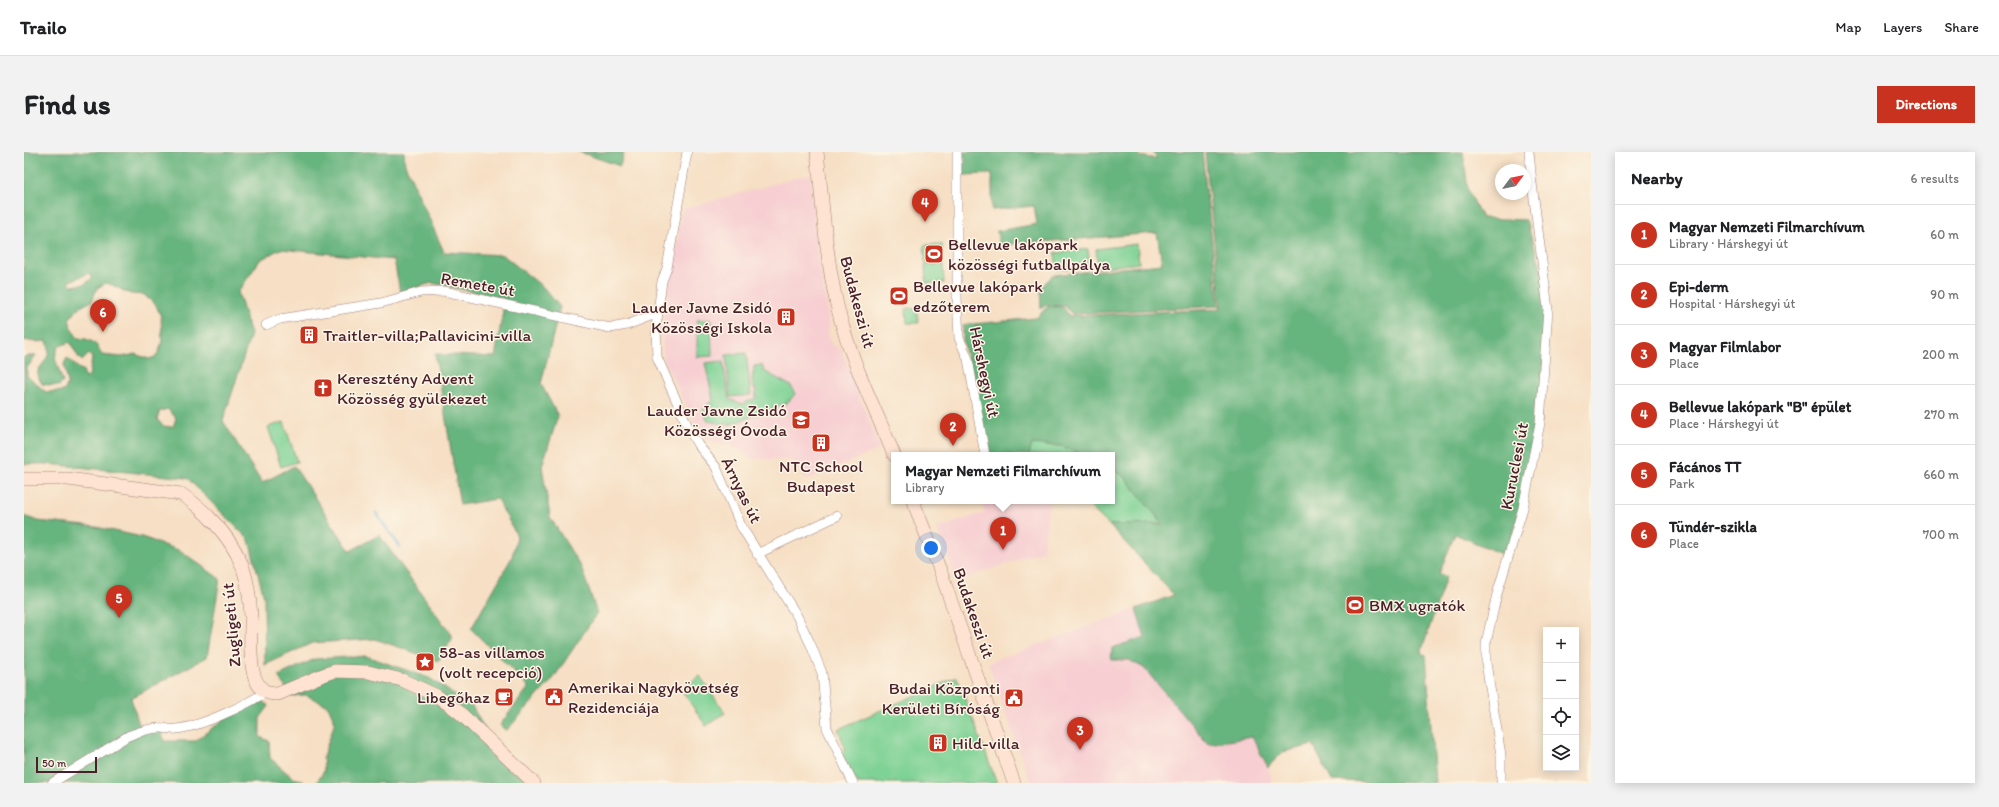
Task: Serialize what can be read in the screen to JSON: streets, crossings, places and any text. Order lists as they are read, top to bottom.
{
  "streets": {
    "street": [
      "Remete út",
      "Budakeszi út",
      "Hárshegyi út",
      "Kuruclesi út",
      "Árnyas út",
      "Zugligeti út"
    ]
  },
  "crossings": [
    ["Remete út", "Árnyas út"]
  ],
  "places": {
    "sports": ["Bellevue lakópark közösségi futballpálya", "Bellevue lakópark edzőterem", "BMX ugratók"],
    "building": [
      "Lauder Javne Zsidó Közösségi Iskola",
      "Traitler-villa;Pallavicini-villa",
      "NTC School Budapest",
      "Hild-villa"
    ],
    "church": ["Keresztény Advent Közösség gyülekezet"],
    "school or university": ["Lauder Javne Zsidó Közösségi Óvoda"],
    "place": ["58-as villamos (volt recepció)"],
    "cafe": ["Libegőhaz"],
    "public building": ["Amerikai Nagykövetség Rezidenciája", "Budai Központi Kerületi Bíróság"]
  },
  "scale_bar": "50 m",
  "north": "top right",
  "page": {
    "header": "Trailo",
    "nav": ["Map", "Layers", "Share"],
    "buttons": "Directions",
    "title": "Find us",
    "heading": ["Nearby", "6 results"],
    "pins": [
      "4",
      "6",
      "2",
      "1",
      "5",
      "3"
    ],
    "list": [
      {
        "mark": "1",
        "name": "Magyar Nemzeti Filmarchívum",
        "note": "Library · Hárshegyi út",
        "value": "60 m"
      },
      {
        "mark": "2",
        "name": "Epi-derm",
        "note": "Hospital · Hárshegyi út",
        "value": "90 m"
      },
      {
        "mark": "3",
        "name": "Magyar Filmlabor",
        "note": "Place",
        "value": "200 m"
      },
      {
        "mark": "4",
        "name": "Bellevue lakópark \"B\" épület",
        "note": "Place · Hárshegyi út",
        "value": "270 m"
      },
      {
        "mark": "5",
        "name": "Fácános TT",
        "note": "Park",
        "value": "660 m"
      },
      {
        "mark": "6",
        "name": "Tündér-szikla",
        "note": "Place",
        "value": "700 m"
      }
    ],
    "popup": ["Magyar Nemzeti Filmarchívum", "Library"],
    "map_buttons": ["+", "−"],
    "scale": "50 m"
  }
}
